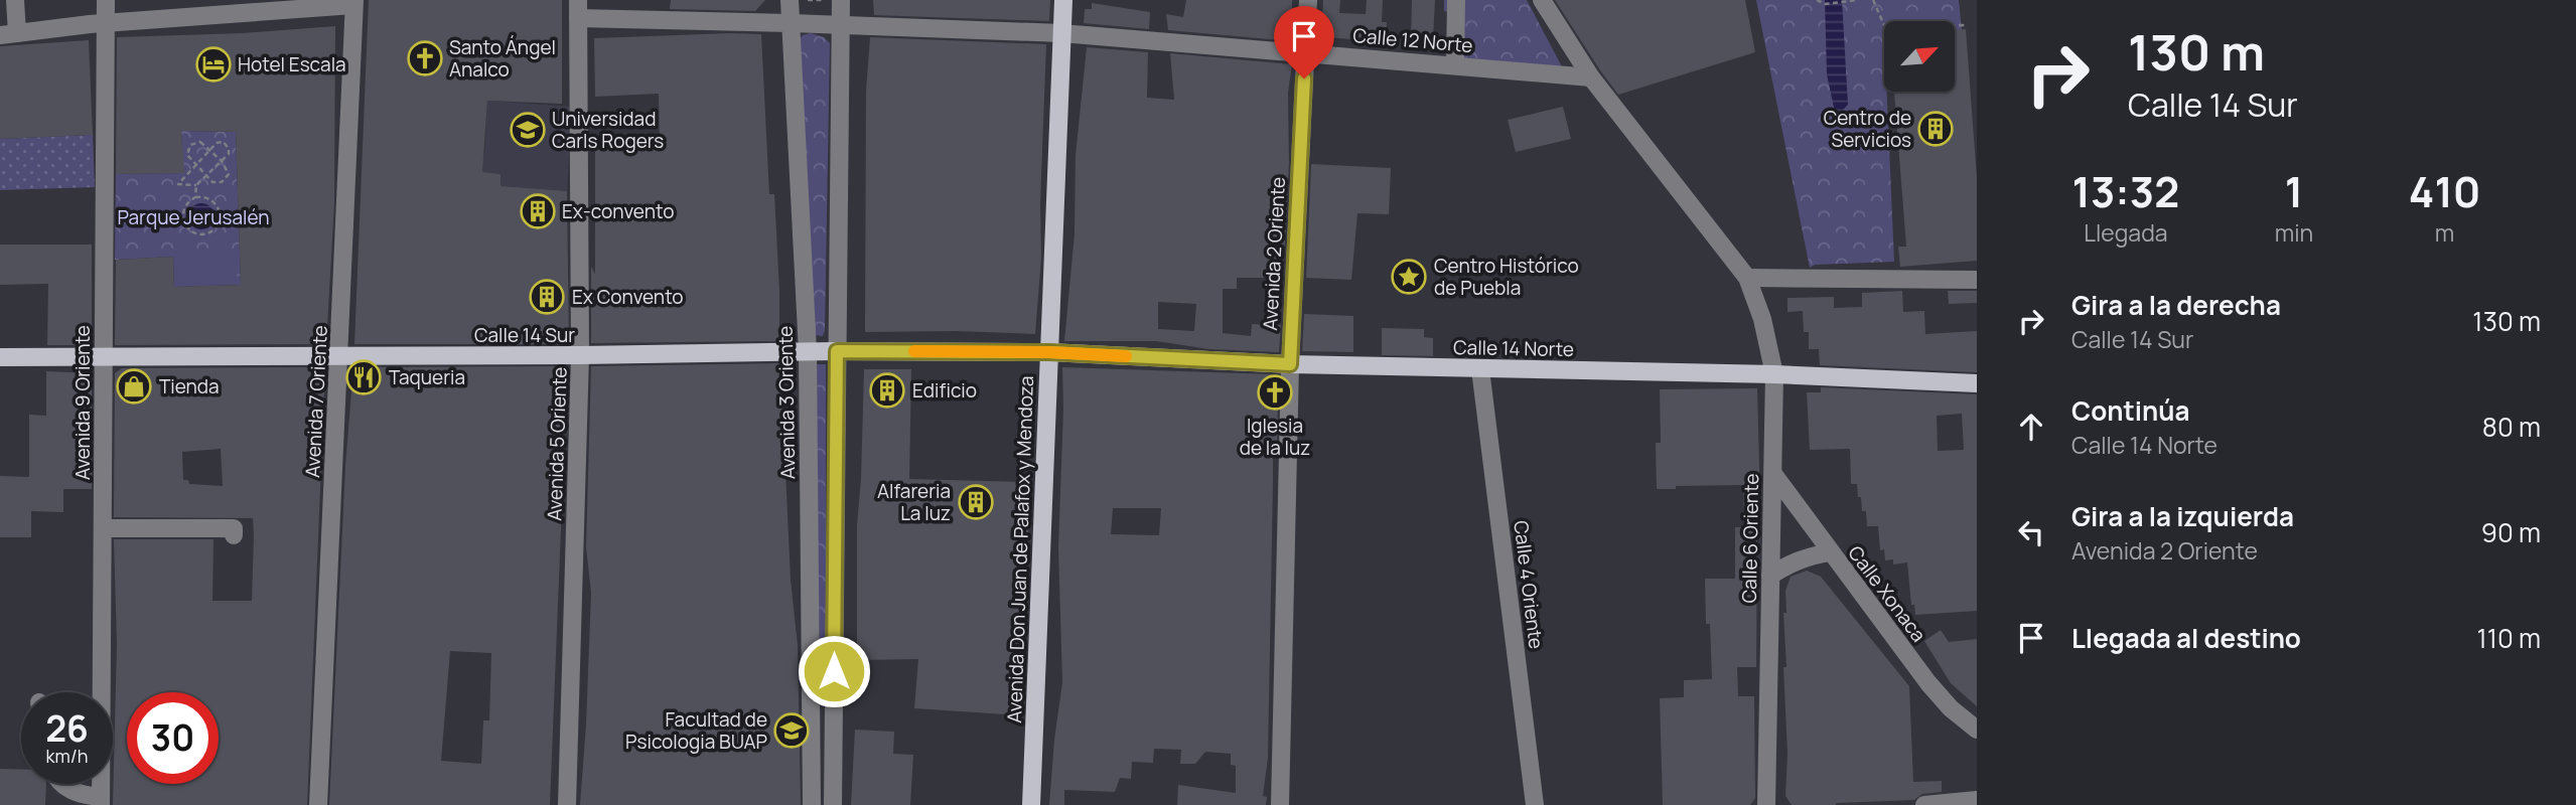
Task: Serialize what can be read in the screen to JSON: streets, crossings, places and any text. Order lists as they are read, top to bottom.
{
  "streets": {
    "main road": ["Calle 14 Sur", "Calle 14 Norte", "Avenida Don Juan de Palafox y Mendoza"],
    "street": [
      "Calle 12 Norte",
      "Avenida 2 Oriente",
      "Avenida 7 Oriente",
      "Avenida 9 Oriente",
      "Avenida 3 Oriente",
      "Avenida 5 Oriente",
      "Calle 6 Oriente",
      "Calle 4 Oriente",
      "Calle Xonaca"
    ]
  },
  "crossings": [
    ["Calle 12 Norte", "Avenida 2 Oriente"],
    ["Calle 12 Norte", "Avenida 3 Oriente"],
    ["Calle 12 Norte", "Avenida 5 Oriente"],
    ["Calle 12 Norte", "Avenida Don Juan de Palafox y Mendoza"],
    ["Avenida 2 Oriente", "Calle 14 Norte"],
    ["Calle 14 Sur", "Calle 14 Norte"],
    ["Calle 14 Sur", "Avenida 7 Oriente"],
    ["Calle 14 Sur", "Avenida 9 Oriente"],
    ["Calle 14 Sur", "Avenida 3 Oriente"],
    ["Calle 14 Sur", "Avenida 5 Oriente"],
    ["Calle 14 Sur", "Avenida Don Juan de Palafox y Mendoza"],
    ["Calle 14 Norte", "Calle 6 Oriente"],
    ["Calle 14 Norte", "Avenida Don Juan de Palafox y Mendoza"],
    ["Calle 14 Norte", "Calle 4 Oriente"],
    ["Calle 6 Oriente", "Calle Xonaca"]
  ],
  "parks": ["Parque Jerusalén"],
  "places": {
    "church": ["Santo Ángel Analco", "Iglesia de la luz"],
    "hotel": ["Hotel Escala"],
    "building": [
      "Centro de Servicios",
      "Ex-convento",
      "Ex Convento",
      "Edificio",
      "Alfareria La luz"
    ],
    "school or university": ["Universidad Carls Rogers", "Facultad de Psicologia BUAP"],
    "place": ["Centro Histórico de Puebla"],
    "restaurant": ["Taqueria"],
    "shop": ["Tienda"]
  },
  "north": "top right",
  "page": {
    "turn": ["130 m", "Calle 14 Sur"],
    "eta": [
      "13:32",
      "Llegada",
      "1",
      "min",
      "410",
      "m"
    ],
    "list": [
      {
        "name": "Gira a la derecha",
        "note": "Calle 14 Sur",
        "value": "130 m"
      },
      {
        "name": "Continúa",
        "note": "Calle 14 Norte",
        "value": "80 m"
      },
      {
        "name": "Gira a la izquierda",
        "note": "Avenida 2 Oriente",
        "value": "90 m"
      },
      {
        "name": "Llegada al destino",
        "value": "110 m"
      }
    ],
    "speed": "26 km/h",
    "limit": "30"
  }
}
